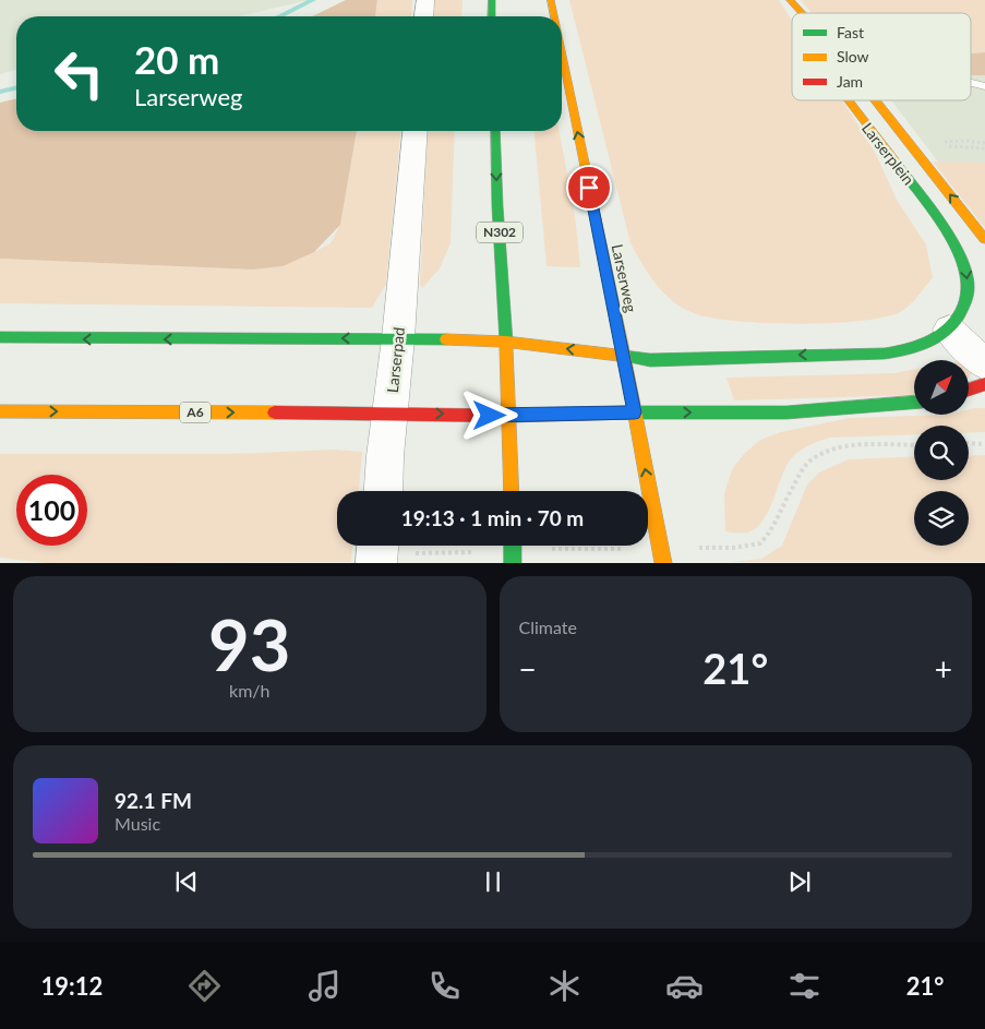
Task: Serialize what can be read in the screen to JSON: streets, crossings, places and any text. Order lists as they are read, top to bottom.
{
  "streets": {
    "main road": [
      "Larserplein",
      "N302",
      "Larserweg",
      "A6"
    ],
    "street": ["Larserpad"]
  },
  "crossings": [
    ["Larserplein", "N302"],
    ["Larserplein", "Larserweg"],
    ["Larserplein", "Larserpad"],
    ["N302", "A6"],
    ["Larserpad", "A6"]
  ],
  "legend": ["Fast", "Slow", "Jam"],
  "north": "top right",
  "page": {
    "turn": ["20 m", "Larserweg"],
    "limit": "100",
    "trip": "19:13 · 1 min · 70 m",
    "tile": [
      ["93", "km/h"],
      "Climate"
    ],
    "heat": ["−", "21°", "+"],
    "song": ["92.1 FM", "Music"],
    "tabs": ["19:12", "21°"]
  }
}
